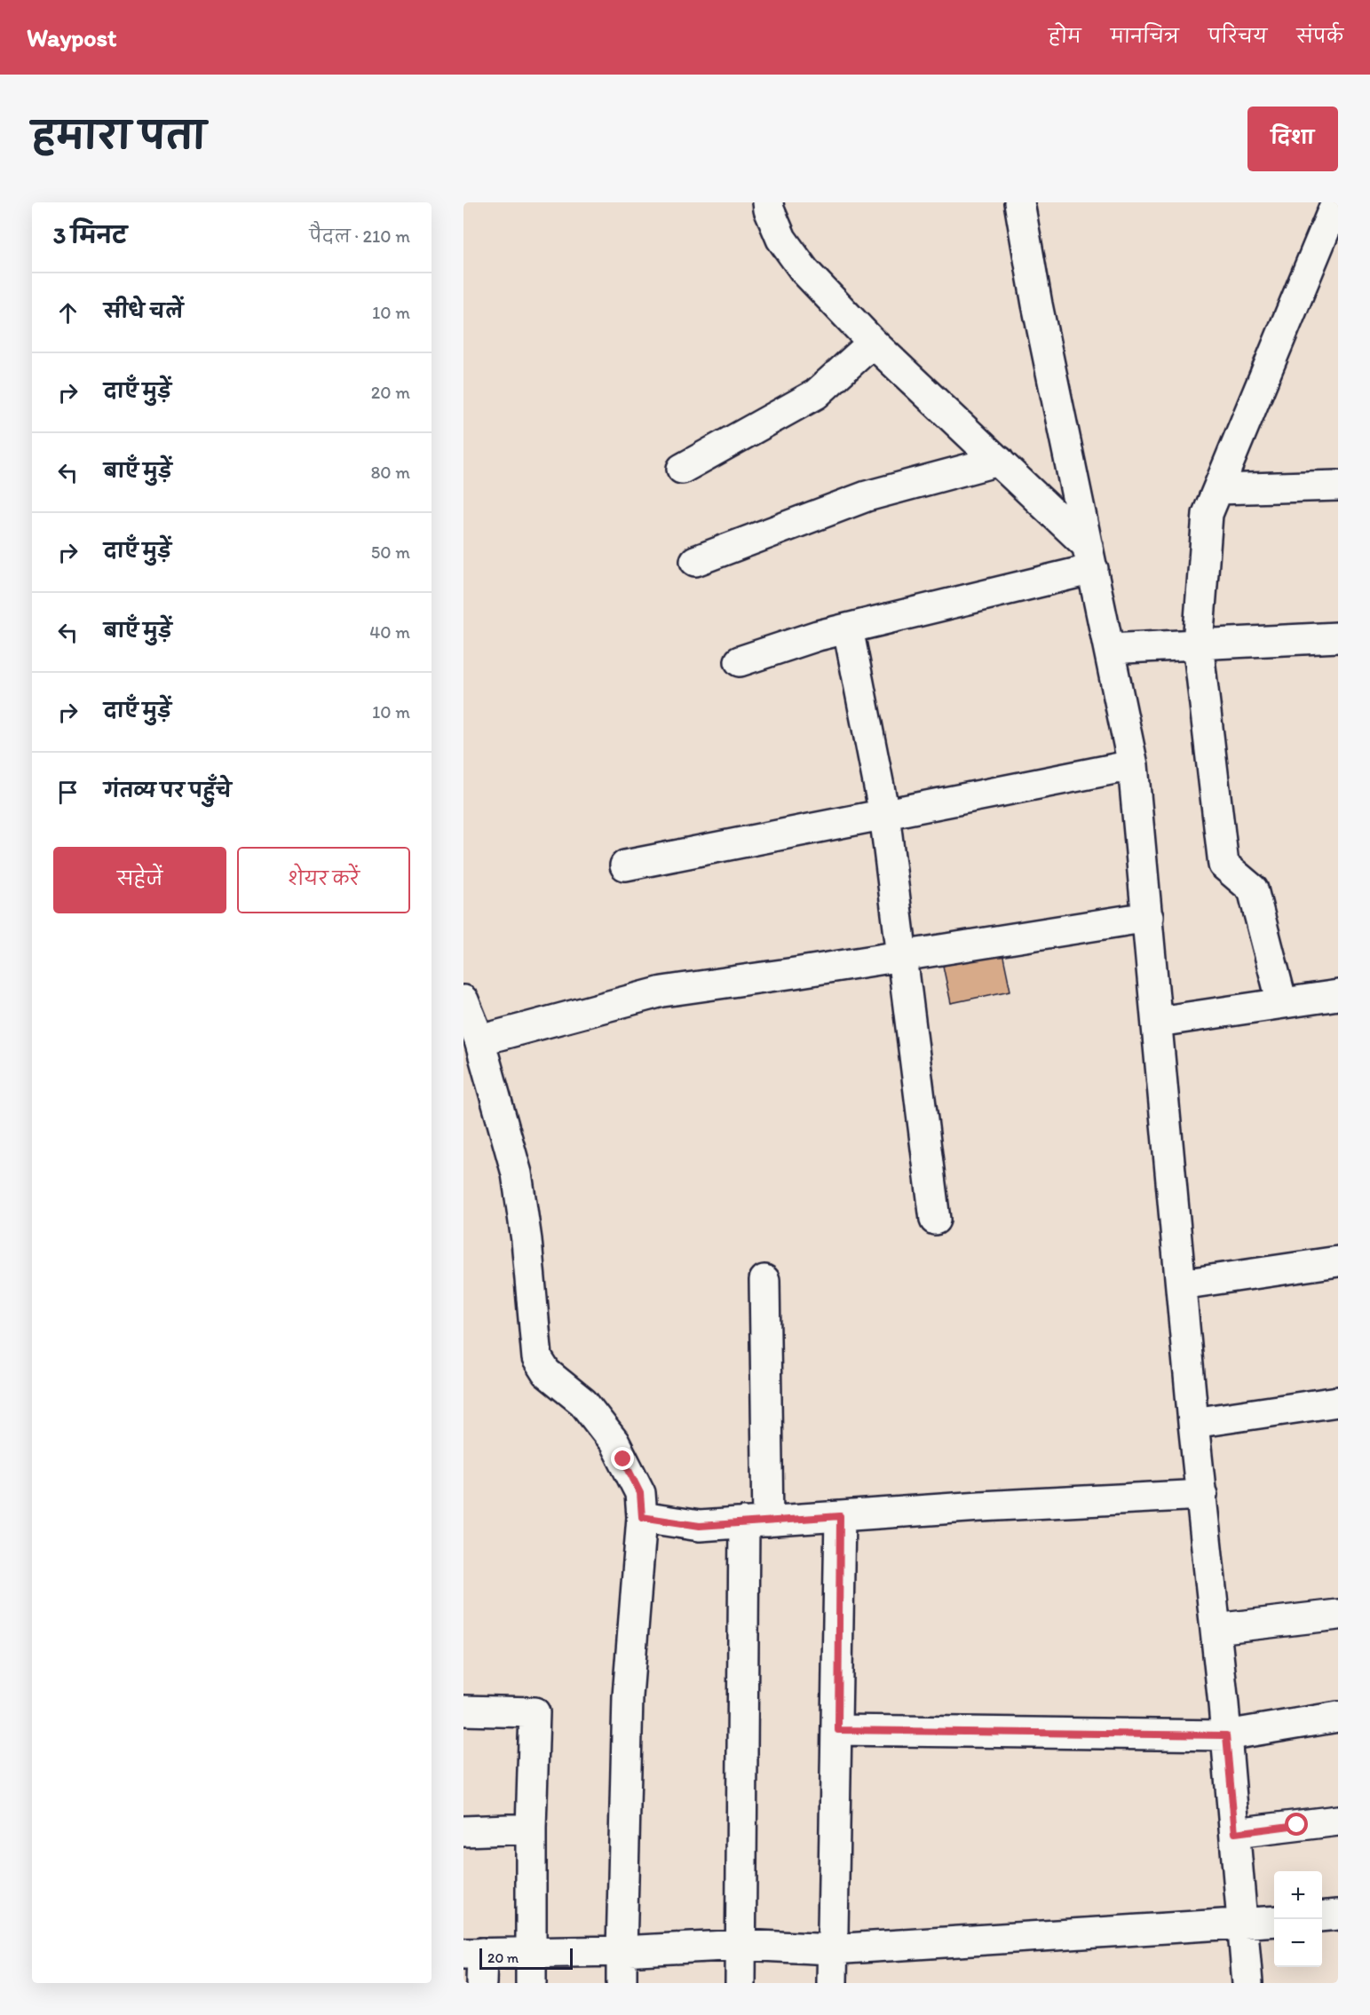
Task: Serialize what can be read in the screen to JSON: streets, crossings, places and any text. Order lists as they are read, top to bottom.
{
  "scale_bar": "20 m",
  "page": {
    "header": "Waypost",
    "nav": [
      "होम",
      "मानचित्र",
      "परिचय",
      "संपर्क"
    ],
    "title": "हमारा पता",
    "buttons": [
      "दिशा",
      ["सहेजें", "शेयर करें"]
    ],
    "heading": ["3 मिनट", "पैदल · 210 m"],
    "list": [
      ["सीधे चलें", "10 m"],
      ["दाएँ मुड़ें", "20 m"],
      ["बाएँ मुड़ें", "80 m"],
      ["दाएँ मुड़ें", "50 m"],
      ["बाएँ मुड़ें", "40 m"],
      ["दाएँ मुड़ें", "10 m"],
      "गंतव्य पर पहुँचे"
    ],
    "map_buttons": ["+", "−"],
    "scale": "20 m"
  }
}
